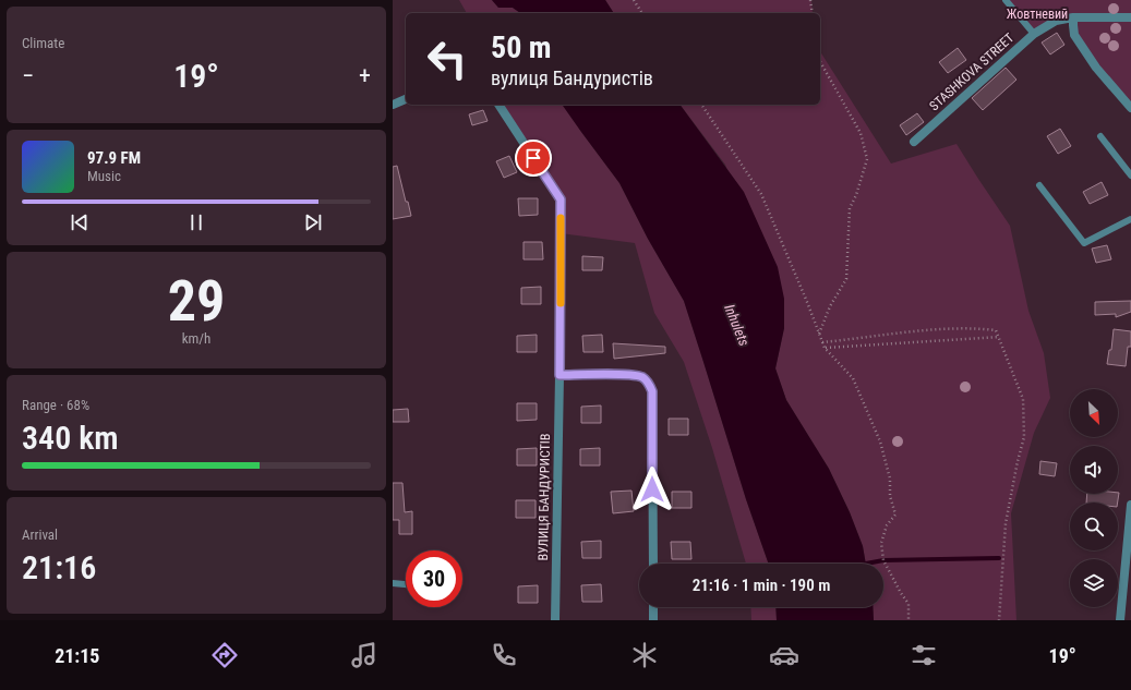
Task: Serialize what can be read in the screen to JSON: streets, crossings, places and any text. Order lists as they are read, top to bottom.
{
  "streets": {
    "street": ["STASHKOVA STREET", "ВУЛИЦЯ БАНДУРИСТІВ"]
  },
  "water": ["Inhulets"],
  "parks": ["Жовтневий"],
  "north": "bottom right",
  "page": {
    "tile": [
      "Climate",
      ["29", "km/h"],
      ["Range · 68%", "340 km"],
      ["Arrival", "21:16"]
    ],
    "turn": ["50 m", "вулиця Бандуристів"],
    "heat": ["−", "19°", "+"],
    "song": ["97.9 FM", "Music"],
    "limit": "30",
    "trip": "21:16 · 1 min · 190 m",
    "tabs": ["21:15", "19°"]
  }
}
